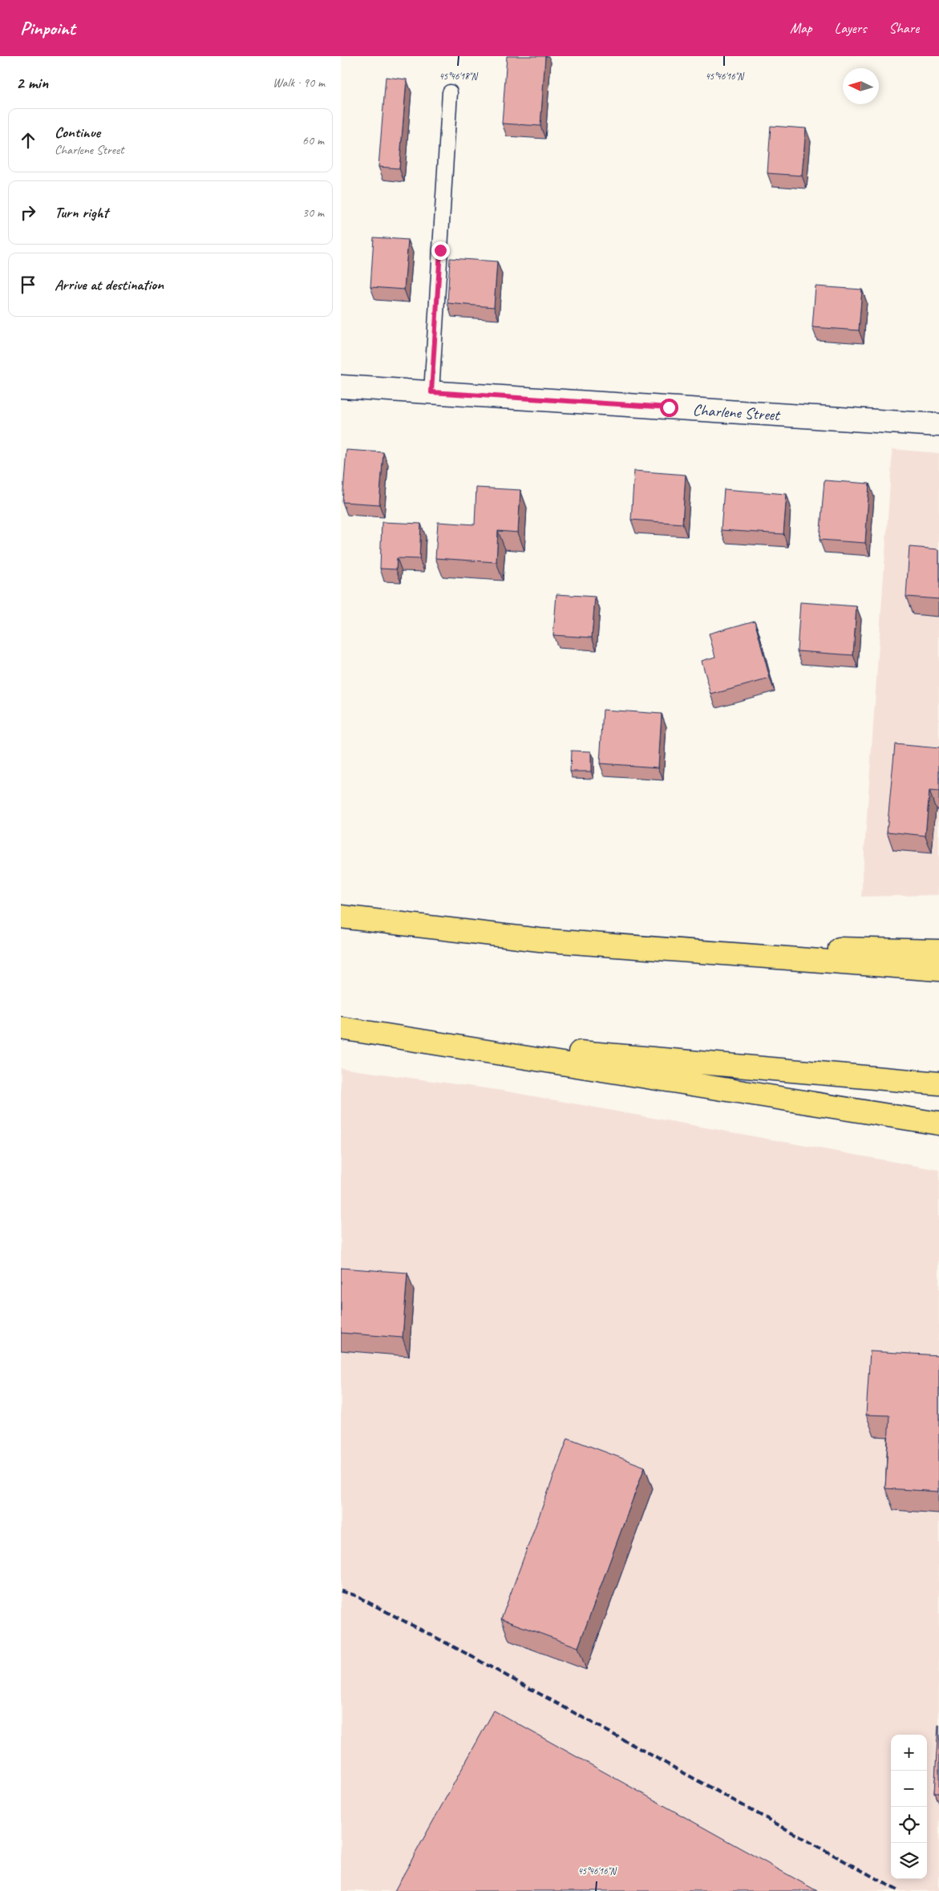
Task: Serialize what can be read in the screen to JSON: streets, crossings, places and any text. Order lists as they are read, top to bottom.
{
  "streets": {
    "street": ["Charlene Street"]
  },
  "north": "left",
  "page": {
    "header": "Pinpoint",
    "nav": ["Map", "Layers", "Share"],
    "heading": ["2 min", "Walk · 90 m"],
    "list": [
      ["Continue", "Charlene Street", "60 m"],
      ["Turn right", "30 m"],
      "Arrive at destination"
    ],
    "map_buttons": ["+", "−"]
  },
  "coordinates": ["45°46'18\"N", "45°46'16\"N"]
}
